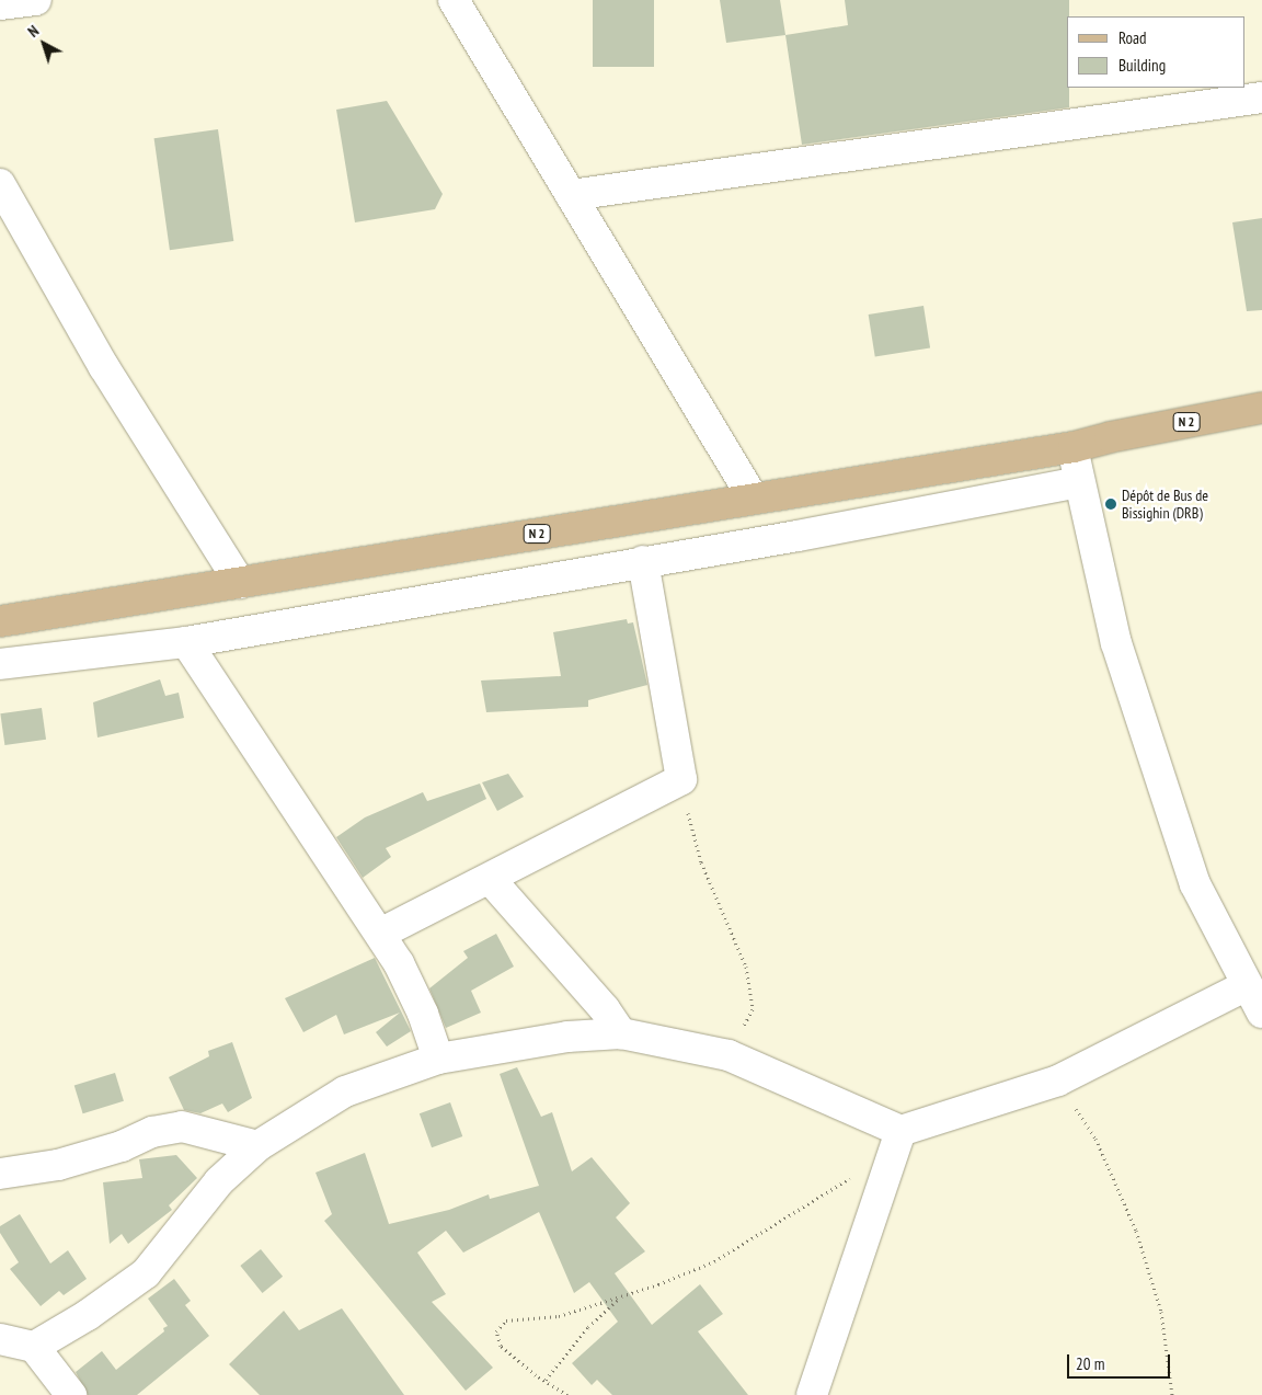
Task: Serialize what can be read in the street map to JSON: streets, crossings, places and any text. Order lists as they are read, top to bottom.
{
  "streets": {
    "main road": ["N 2"]
  },
  "places": ["Dépôt de Bus de Bissighin (DRB)"],
  "legend": ["Road", "Building"],
  "scale_bar": "20 m",
  "north": "top left"
}
